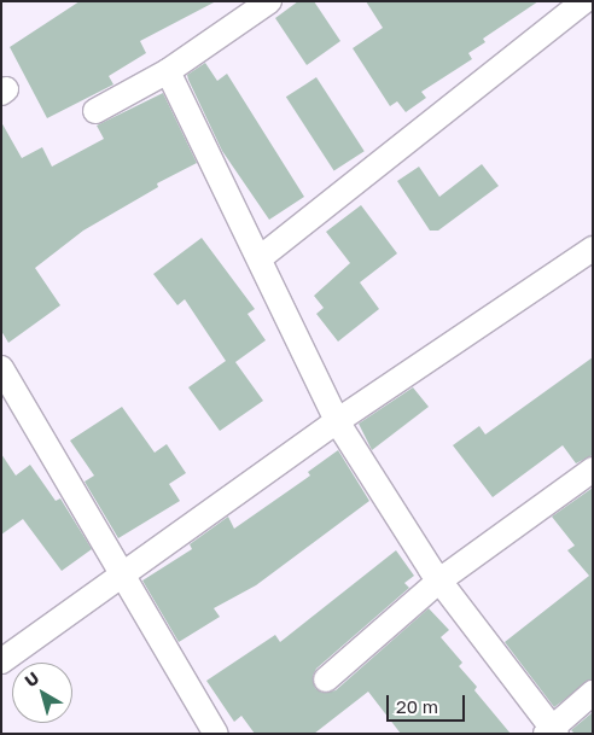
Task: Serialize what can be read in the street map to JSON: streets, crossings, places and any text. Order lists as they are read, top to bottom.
{
  "scale_bar": "20 m",
  "north": "top left"
}
